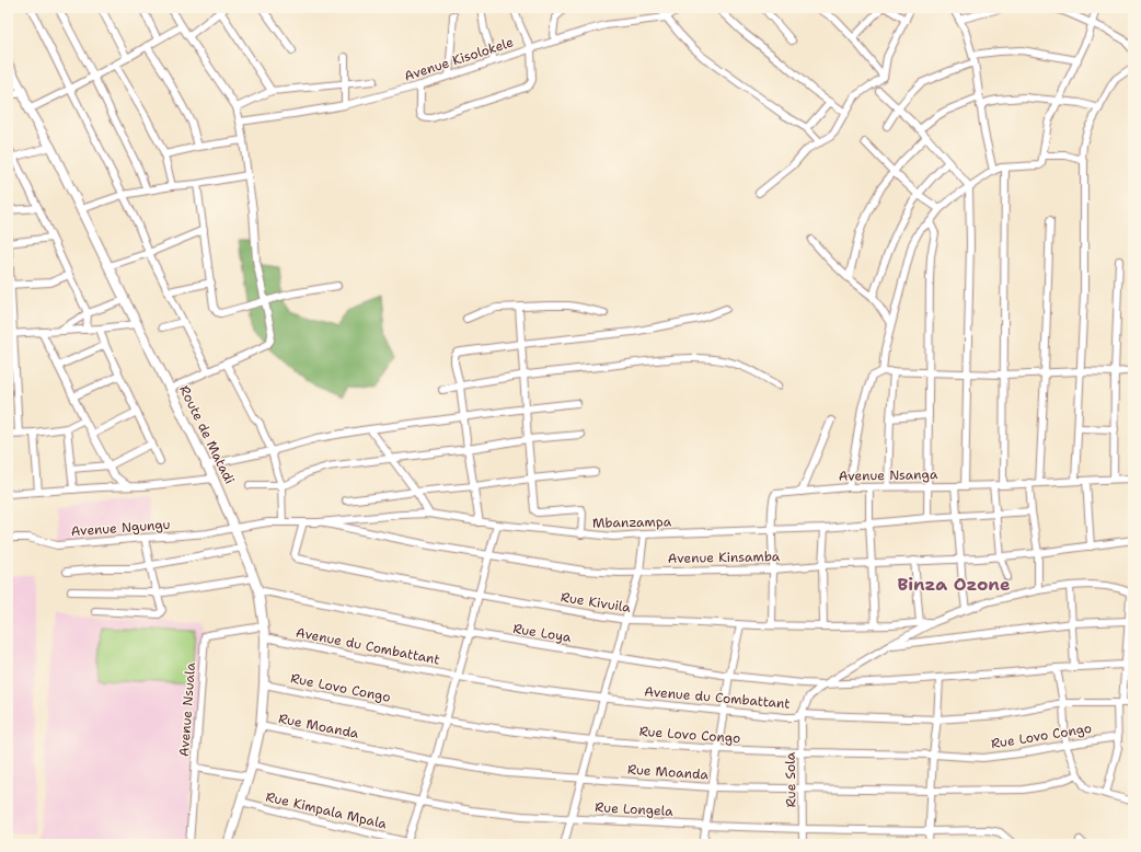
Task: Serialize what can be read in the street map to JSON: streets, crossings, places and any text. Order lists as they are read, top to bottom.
{
  "streets": {
    "main road": ["Route de Matadi"],
    "street": [
      "Avenue Kisolokele",
      "Avenue Nsanga",
      "Mbanzampa",
      "Avenue Ngungu",
      "Avenue Kinsamba",
      "Rue Kivuila",
      "Rue Loya",
      "Avenue du Combattant",
      "Rue Lovo Congo",
      "Avenue Nsuala",
      "Rue Moanda",
      "Rue Sola",
      "Rue Longela",
      "Rue Kimpala Mpala"
    ]
  },
  "crossings": [
    ["Route de Matadi", "Mbanzampa"],
    ["Route de Matadi", "Avenue Ngungu"],
    ["Route de Matadi", "Rue Loya"],
    ["Route de Matadi", "Avenue du Combattant"],
    ["Route de Matadi", "Rue Lovo Congo"],
    ["Route de Matadi", "Avenue Nsuala"],
    ["Route de Matadi", "Rue Moanda"],
    ["Route de Matadi", "Rue Longela"],
    ["Route de Matadi", "Rue Kimpala Mpala"],
    ["Avenue Nsanga", "Mbanzampa"],
    ["Avenue Nsanga", "Avenue Kinsamba"],
    ["Avenue Nsanga", "Rue Kivuila"],
    ["Mbanzampa", "Avenue Ngungu"],
    ["Mbanzampa", "Avenue Kinsamba"],
    ["Mbanzampa", "Rue Kivuila"],
    ["Rue Kivuila", "Avenue du Combattant"],
    ["Rue Loya", "Avenue du Combattant"],
    ["Avenue du Combattant", "Rue Sola"],
    ["Rue Lovo Congo", "Rue Sola"],
    ["Rue Moanda", "Rue Sola"],
    ["Rue Sola", "Rue Longela"]
  ],
  "districts": ["Binza Ozone"]
}
